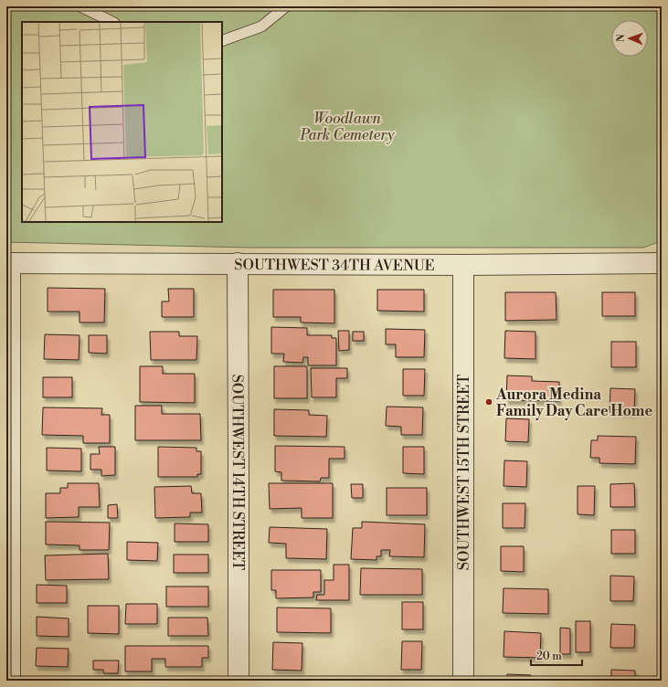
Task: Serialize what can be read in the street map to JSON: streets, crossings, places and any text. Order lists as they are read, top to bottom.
{
  "streets": {
    "street": ["SOUTHWEST 34TH AVENUE", "SOUTHWEST 14TH STREET", "SOUTHWEST 15TH STREET"]
  },
  "crossings": [
    ["SOUTHWEST 34TH AVENUE", "SOUTHWEST 14TH STREET"],
    ["SOUTHWEST 34TH AVENUE", "SOUTHWEST 15TH STREET"]
  ],
  "parks": ["Woodlawn Park Cemetery"],
  "places": ["Aurora Medina Family Day Care Home"],
  "scale_bar": "20 m",
  "north": "left"
}
